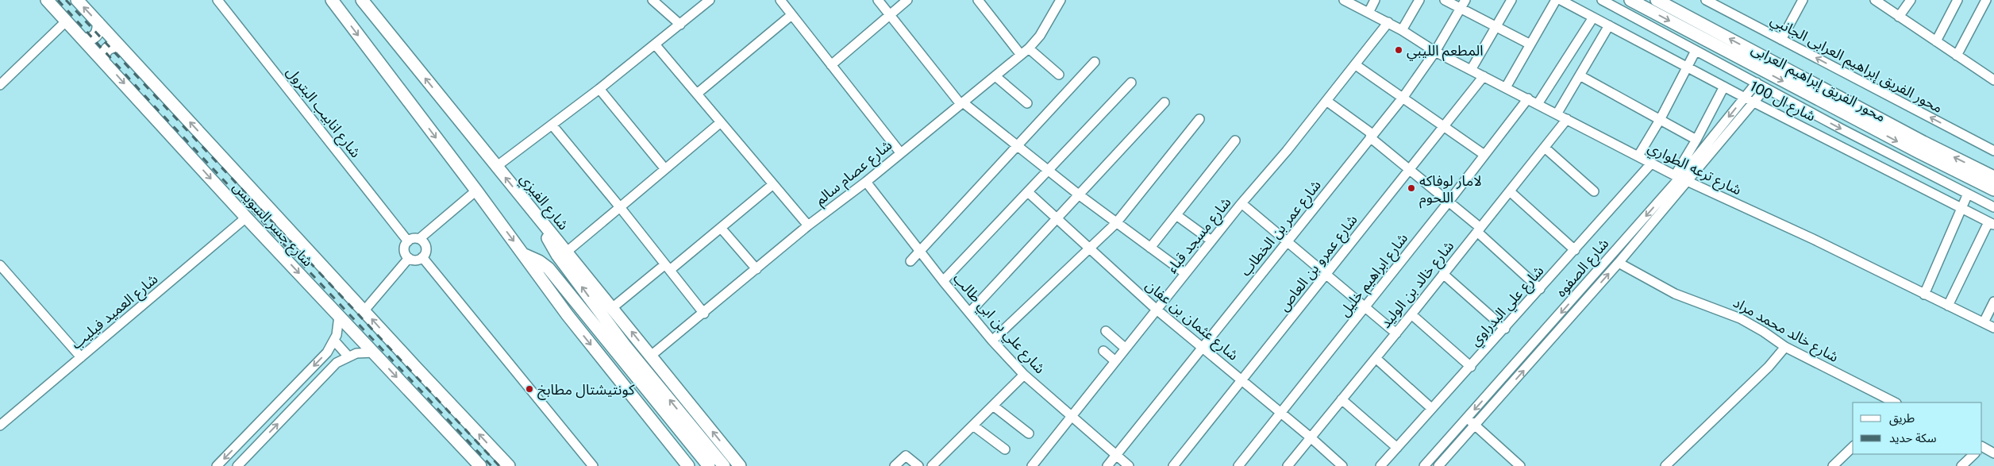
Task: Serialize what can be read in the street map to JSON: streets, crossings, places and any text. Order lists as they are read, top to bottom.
{
  "streets": {
    "main road": ["محور الفريق إبراهيم العرابى", "شارع الفيزي", "شارع جسر السويس"],
    "street": [
      "محور الفريق إبراهيم العرابى الجانبي",
      "شارع ال 100",
      "شارع انابيب البترول",
      "شارع ترعه الطواري",
      "شارع عصام سالم",
      "شارع عمر بن الخطاب",
      "شارع مسجد قباء",
      "شارع عمرو بن العاص",
      "شارع الصفوه",
      "شارع ابراهيم خليل",
      "شارع خالد بن الوليد",
      "شارع علي البدراوي",
      "شارع العميد فيليب",
      "شارع عثمان بن عفان",
      "شارع علي بن ابي طالب",
      "شارع خالد محمد مراد"
    ]
  },
  "crossings": [
    ["شارع ال 100", "شارع الصفوه"],
    ["شارع ترعه الطواري", "شارع عمر بن الخطاب"],
    ["شارع ترعه الطواري", "شارع مسجد قباء"],
    ["شارع ترعه الطواري", "شارع عمرو بن العاص"],
    ["شارع ترعه الطواري", "شارع الصفوه"],
    ["شارع ترعه الطواري", "شارع ابراهيم خليل"],
    ["شارع ترعه الطواري", "شارع خالد بن الوليد"],
    ["شارع ترعه الطواري", "شارع علي البدراوي"],
    ["شارع عصام سالم", "شارع الفيزي"],
    ["شارع عصام سالم", "شارع علي بن ابي طالب"],
    ["شارع جسر السويس", "شارع العميد فيليب"],
    ["شارع عمر بن الخطاب", "شارع عثمان بن عفان"],
    ["شارع عمر بن الخطاب", "شارع علي بن ابي طالب"],
    ["شارع مسجد قباء", "شارع عثمان بن عفان"],
    ["شارع مسجد قباء", "شارع علي بن ابي طالب"],
    ["شارع عمرو بن العاص", "شارع عثمان بن عفان"],
    ["شارع الصفوه", "شارع خالد محمد مراد"],
    ["شارع ابراهيم خليل", "شارع عثمان بن عفان"],
    ["شارع خالد بن الوليد", "شارع عثمان بن عفان"]
  ],
  "places": ["المطعم الليبي", "لامار لوفاكه اللحوم", "كونتيشتال مطابخ"],
  "legend": ["طريق", "سكة حديد"]
}
